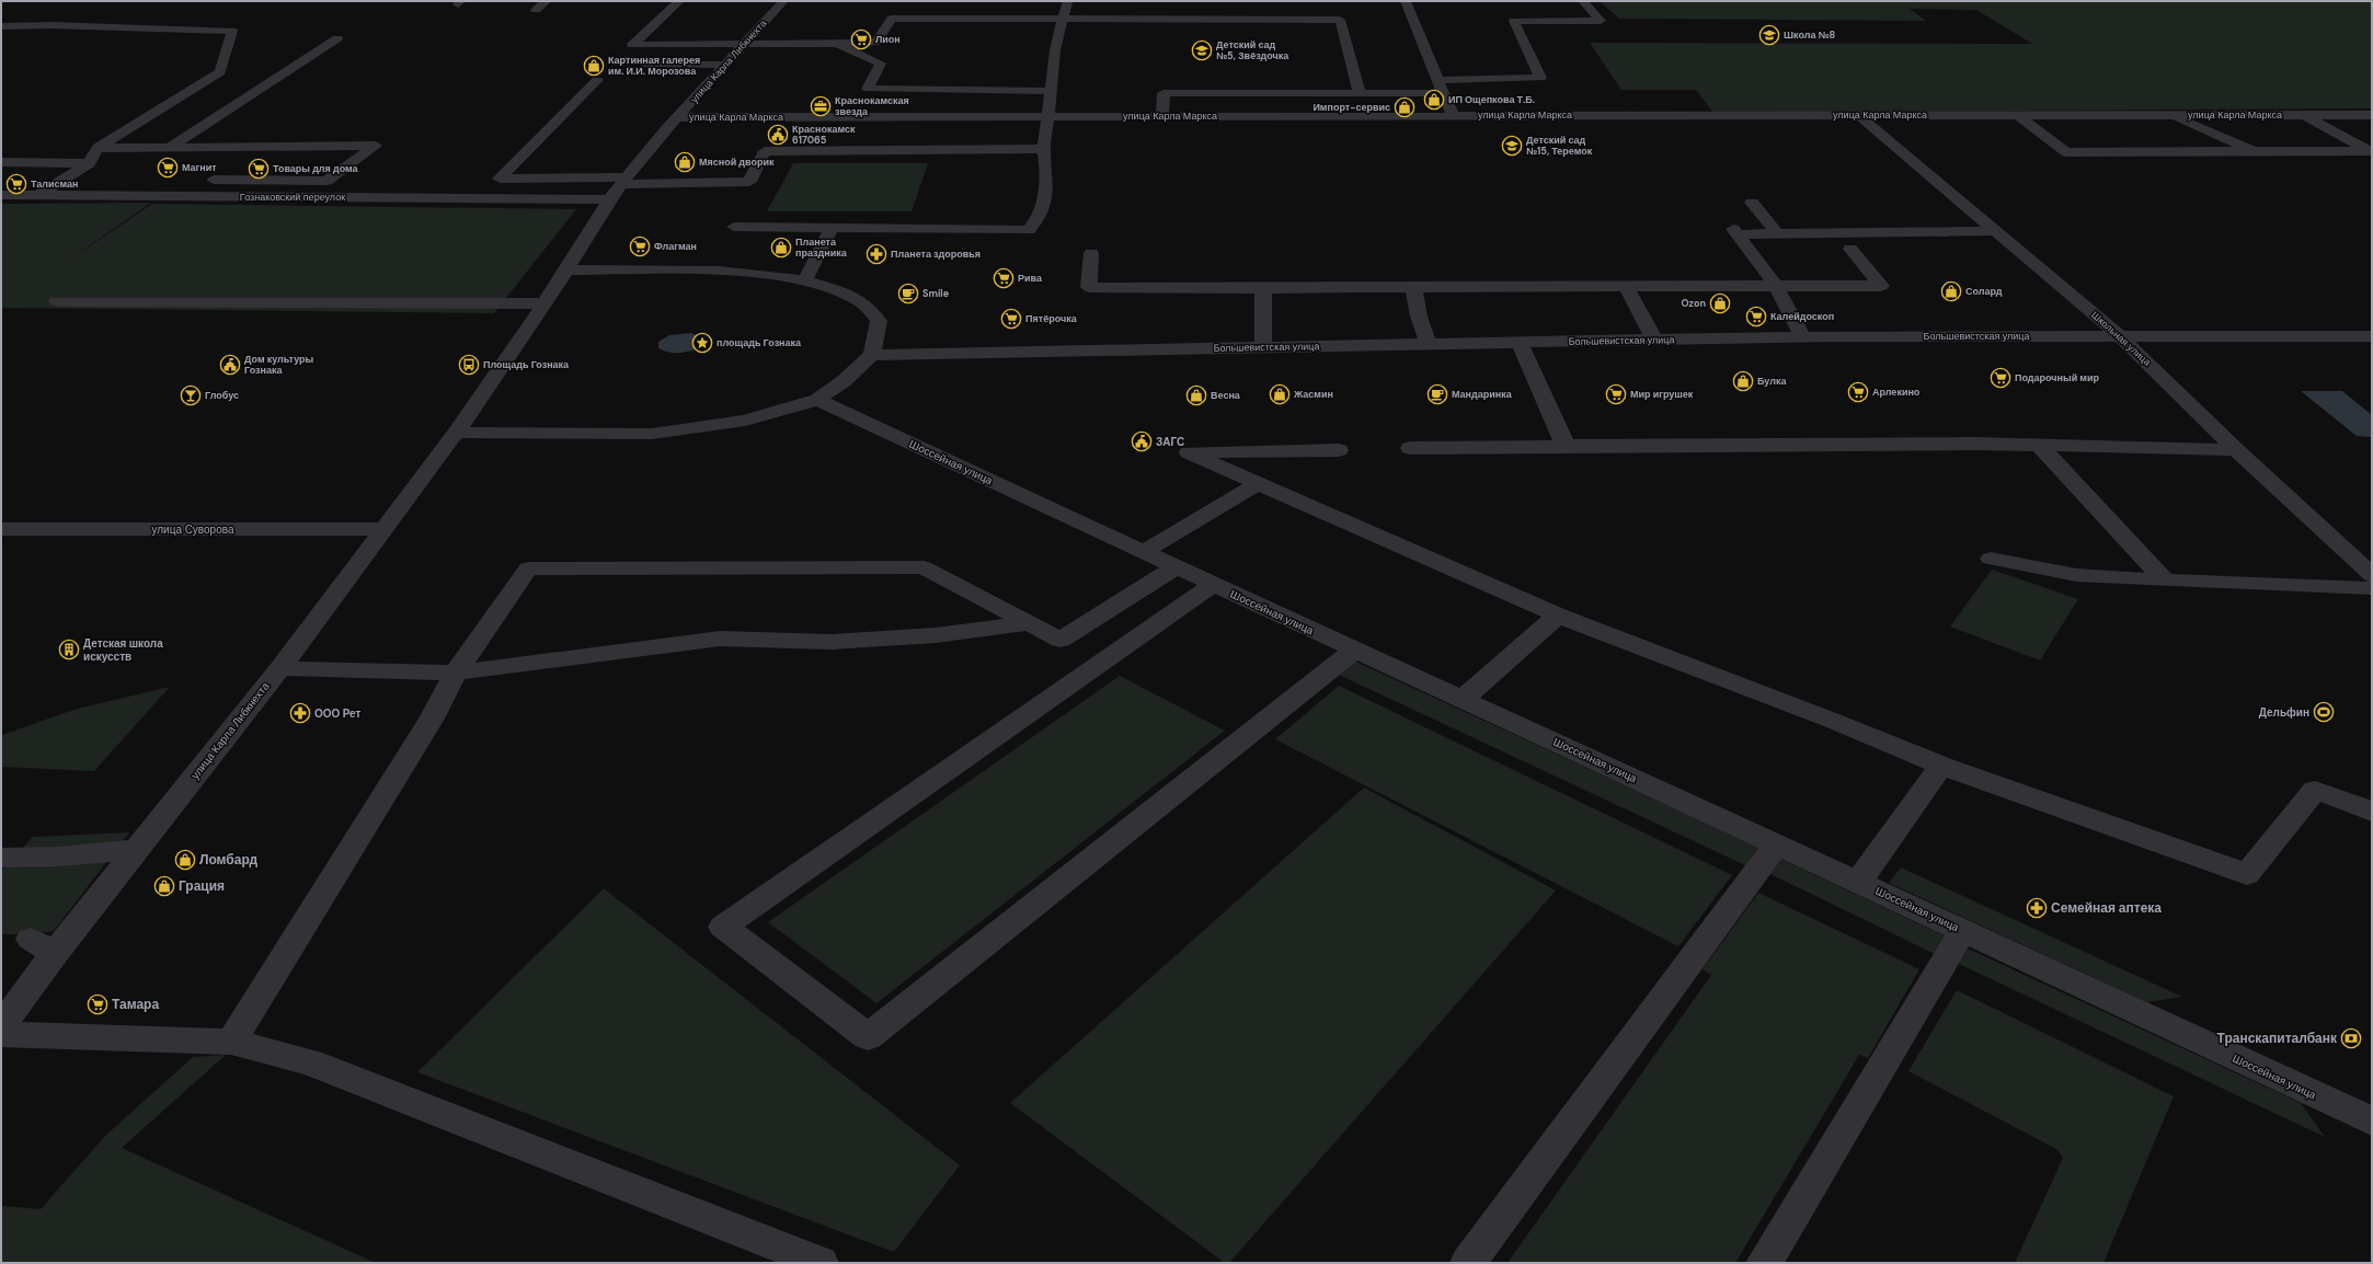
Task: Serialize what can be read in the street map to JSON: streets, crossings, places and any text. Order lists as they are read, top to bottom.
{
  "streets": {
    "street": [
      "улица Карла Либкнехта",
      "улица Карла Маркса",
      "Гознаковский переулок",
      "Большевистская улица",
      "Школьная улица",
      "Шоссейная улица",
      "улица Суворова"
    ]
  },
  "crossings": [
    ["улица Карла Либкнехта", "улица Карла Маркса"],
    ["улица Карла Либкнехта", "Гознаковский переулок"],
    ["улица Карла Либкнехта", "улица Суворова"],
    ["улица Карла Маркса", "Школьная улица"],
    ["Большевистская улица", "Школьная улица"]
  ],
  "places": {
    "school or university": ["Школа №8", "Детский сад №5, Звёздочка", "Детский сад №15, Теремок"],
    "supermarket": [
      "Лион",
      "Магнит",
      "Товары для дома",
      "Талисман",
      "Флагман",
      "Рива",
      "Калейдоскоп",
      "Пятёрочка",
      "Подарочный мир",
      "Арлекино",
      "Мир игрушек",
      "Тамара"
    ],
    "shop": [
      "Картинная галерея им. И.И. Морозова",
      "ИП Ощепкова Т.Б.",
      "Импорт-сервис",
      "Мясной дворик",
      "Планета праздника",
      "Солард",
      "Ozon",
      "Булка",
      "Жасмин",
      "Весна",
      "Ломбард",
      "Грация"
    ],
    "office": ["Краснокамская звезда"],
    "public building": ["Краснокамск 617065", "Дом культуры Гознака", "ЗАГС"],
    "pharmacy": ["Планета здоровья", "ООО Рет", "Семейная аптека"],
    "cafe": ["Smile", "Мандаринка"],
    "place": ["площадь Гознака"],
    "bus stop": ["Площадь Гознака"],
    "bar": ["Глобус"],
    "building": ["Детская школа искусств"],
    "sports": ["Дельфин"],
    "bank": ["Транскапиталбанк"]
  }
}
